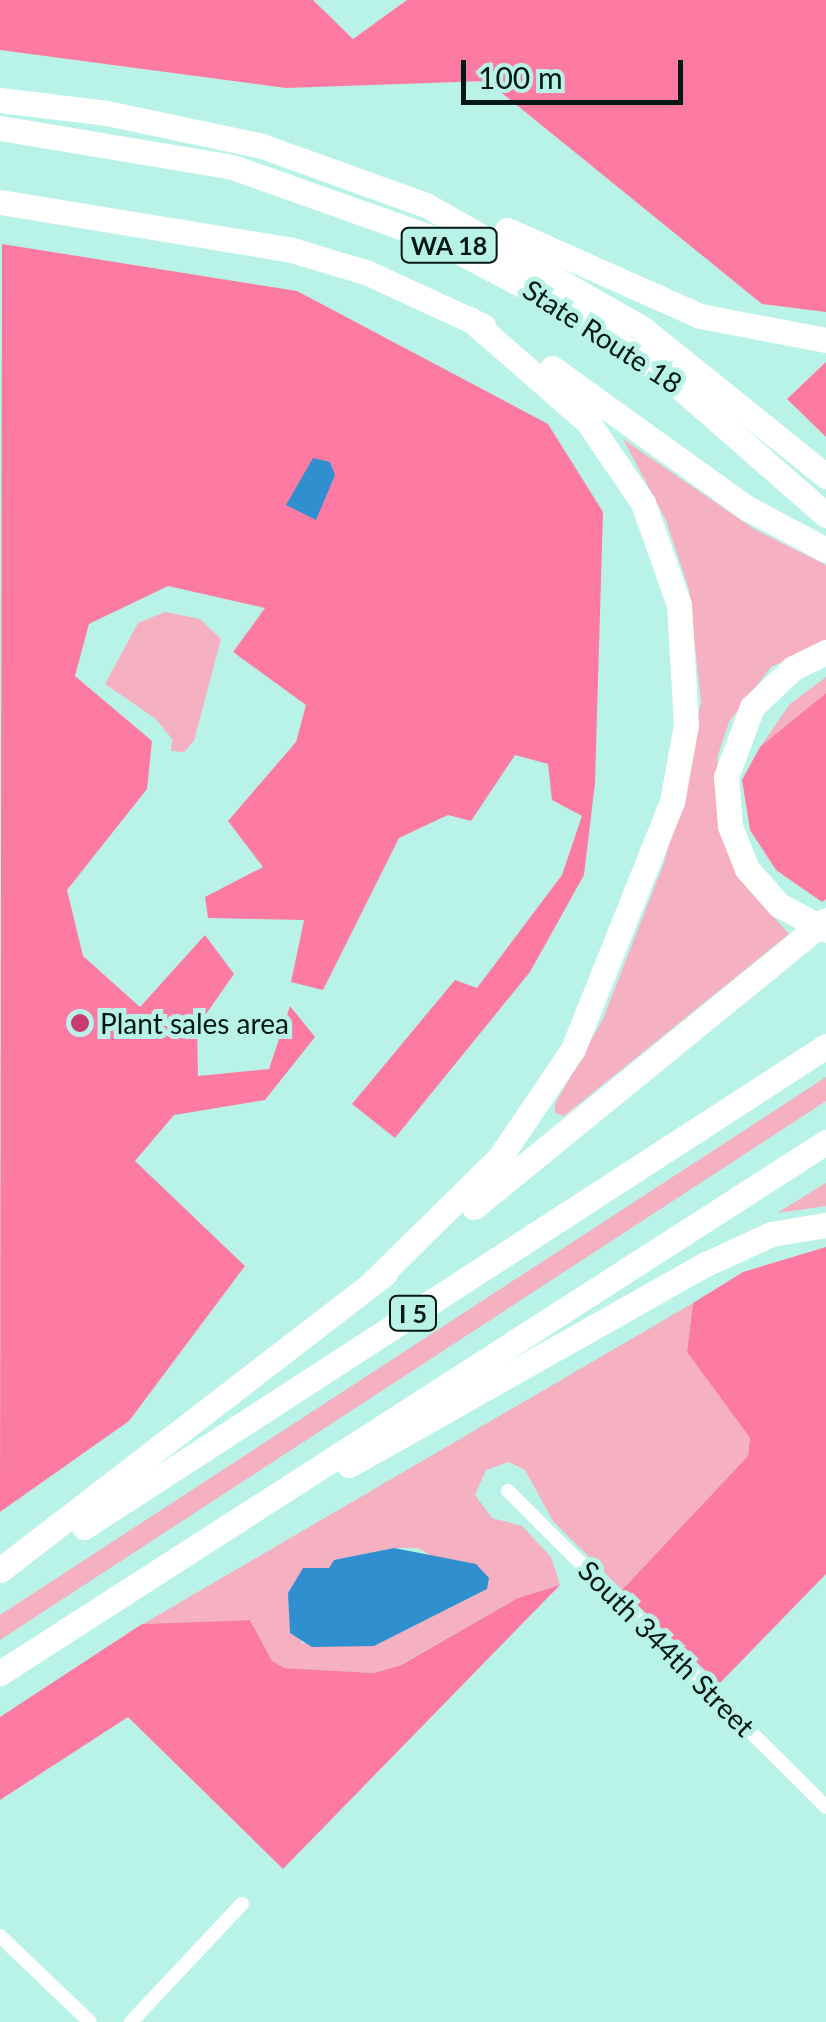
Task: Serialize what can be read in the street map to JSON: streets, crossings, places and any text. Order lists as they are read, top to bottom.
{
  "streets": {
    "highway": ["WA 18", "State Route 18", "I 5"],
    "street": ["South 344th Street"]
  },
  "places": ["Plant sales area"],
  "scale_bar": "100 m"
}
